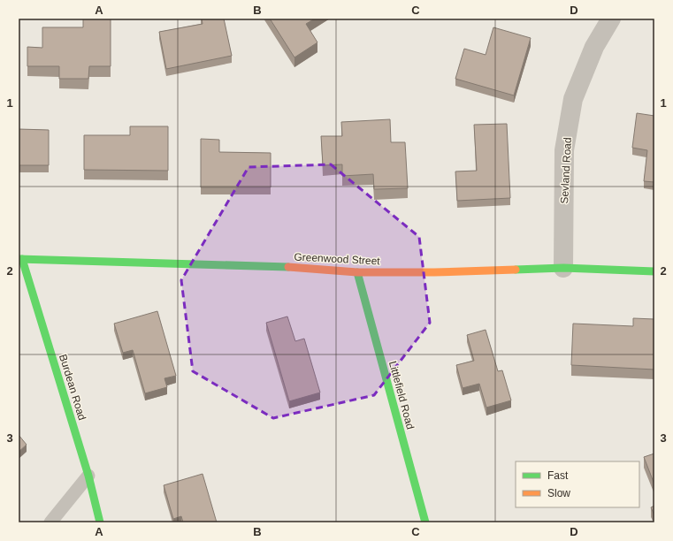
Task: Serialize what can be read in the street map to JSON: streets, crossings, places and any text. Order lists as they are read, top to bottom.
{
  "streets": {
    "street": [
      "Sevland Road",
      "Greenwood Street",
      "Burdean Road",
      "Littlefield Road"
    ]
  },
  "crossings": [
    ["Sevland Road", "Greenwood Street"],
    ["Greenwood Street", "Burdean Road"],
    ["Greenwood Street", "Littlefield Road"]
  ],
  "legend": ["Fast", "Slow"],
  "grid": {
    "columns": [
      "A",
      "B",
      "C",
      "D"
    ],
    "rows": ["1", "2", "3"]
  }
}
